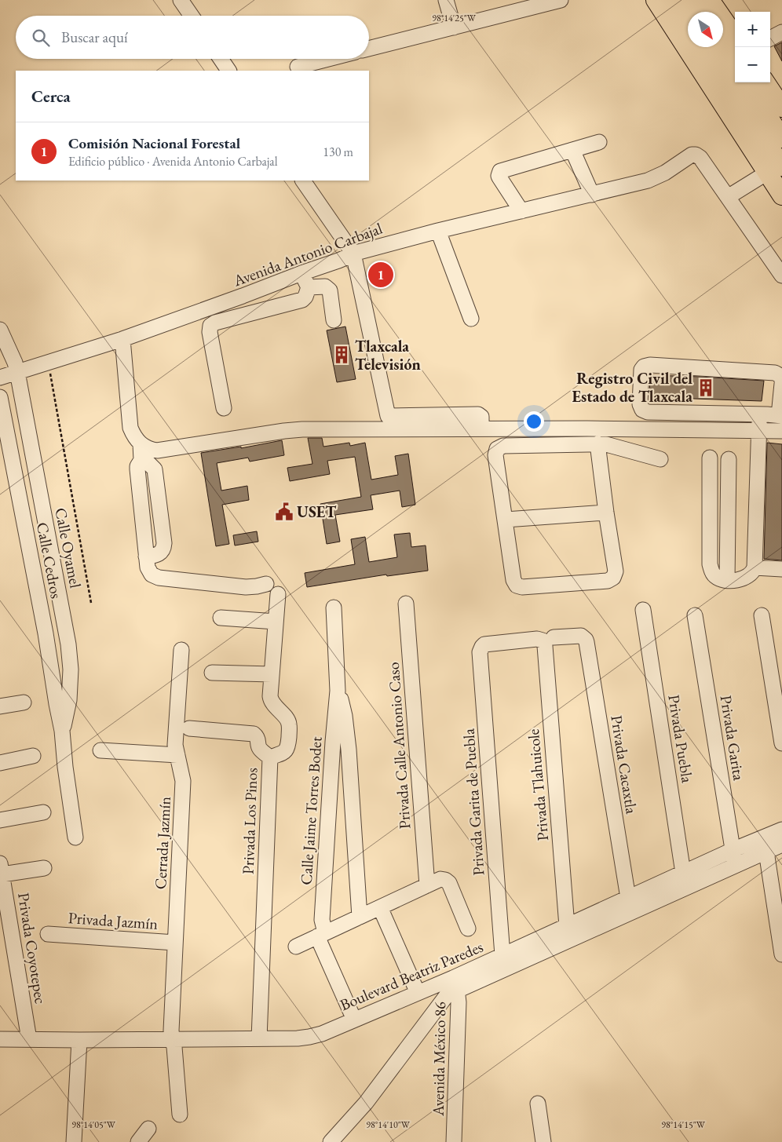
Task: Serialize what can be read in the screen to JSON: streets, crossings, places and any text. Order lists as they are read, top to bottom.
{
  "streets": {
    "street": [
      "Avenida Antonio Carbajal",
      "Calle Oyamel",
      "Calle Cedros",
      "Privada Garita",
      "Privada Puebla",
      "Privada Calle Antonio Caso",
      "Privada Cacaxtla",
      "Privada Tlahuicole",
      "Privada Garita de Puebla",
      "Calle Jaime Torres Bodet",
      "Privada Los Pinos",
      "Cerrada Jazmín",
      "Privada Jazmín",
      "Privada Coyotepec",
      "Boulevard Beatriz Paredes",
      "Avenida México 86"
    ]
  },
  "crossings": [
    ["Avenida Antonio Carbajal", "Calle Oyamel"],
    ["Calle Oyamel", "Calle Cedros"],
    ["Privada Garita", "Boulevard Beatriz Paredes"],
    ["Privada Puebla", "Boulevard Beatriz Paredes"],
    ["Privada Cacaxtla", "Privada Tlahuicole"],
    ["Privada Cacaxtla", "Privada Garita de Puebla"],
    ["Privada Cacaxtla", "Boulevard Beatriz Paredes"],
    ["Privada Tlahuicole", "Privada Garita de Puebla"],
    ["Privada Tlahuicole", "Boulevard Beatriz Paredes"],
    ["Privada Garita de Puebla", "Boulevard Beatriz Paredes"],
    ["Calle Jaime Torres Bodet", "Boulevard Beatriz Paredes"],
    ["Privada Los Pinos", "Boulevard Beatriz Paredes"],
    ["Cerrada Jazmín", "Privada Jazmín"],
    ["Cerrada Jazmín", "Boulevard Beatriz Paredes"],
    ["Privada Coyotepec", "Boulevard Beatriz Paredes"],
    ["Boulevard Beatriz Paredes", "Avenida México 86"]
  ],
  "places": {
    "building": ["Tlaxcala Televisión", "Registro Civil del Estado de Tlaxcala"],
    "public building": ["USET"]
  },
  "north": "bottom right",
  "page": {
    "map_buttons": ["+", "−"],
    "search": "Buscar aquí",
    "heading": "Cerca",
    "list": [
      {
        "mark": "1",
        "name": "Comisión Nacional Forestal",
        "note": "Edificio público · Avenida Antonio Carbajal",
        "value": "130 m"
      }
    ],
    "pins": "1"
  },
  "coordinates": [
    "98°14'25\"W",
    "98°14'05\"W",
    "98°14'10\"W",
    "98°14'15\"W"
  ]
}
